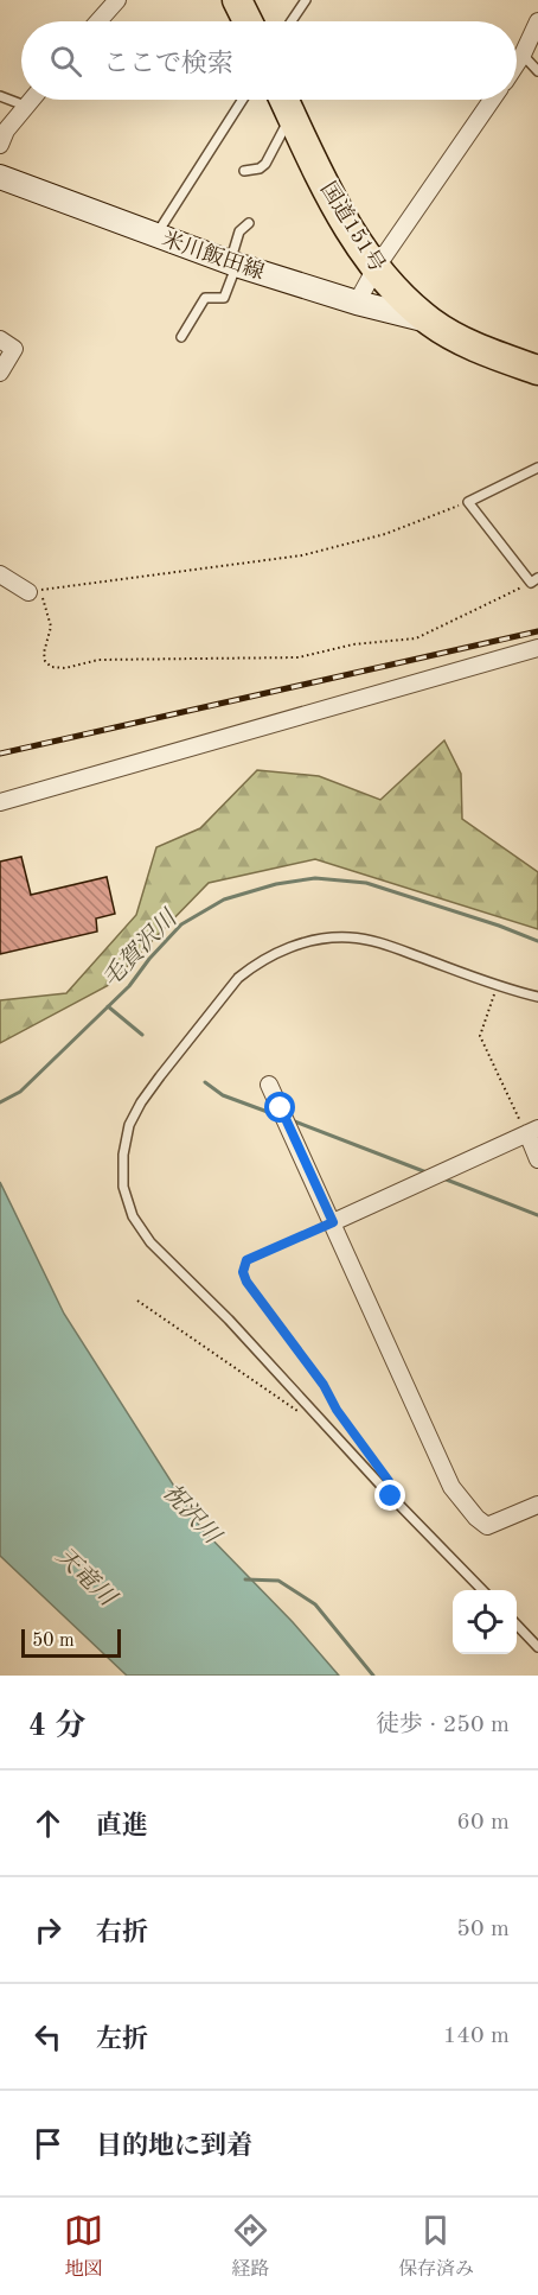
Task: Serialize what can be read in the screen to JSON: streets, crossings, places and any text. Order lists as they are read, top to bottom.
{
  "streets": {
    "highway": ["国道151号"],
    "main road": ["米川飯田線"]
  },
  "crossings": [
    ["国道151号", "米川飯田線"]
  ],
  "water": ["毛賀沢川", "祝沢川", "天竜川"],
  "scale_bar": "50 m",
  "page": {
    "search": "ここで検索",
    "scale": "50 m",
    "heading": ["4 分", "徒歩 · 250 m"],
    "list": [
      ["直進", "60 m"],
      ["右折", "50 m"],
      ["左折", "140 m"],
      "目的地に到着"
    ],
    "nav": ["地図", "経路", "保存済み"]
  }
}
